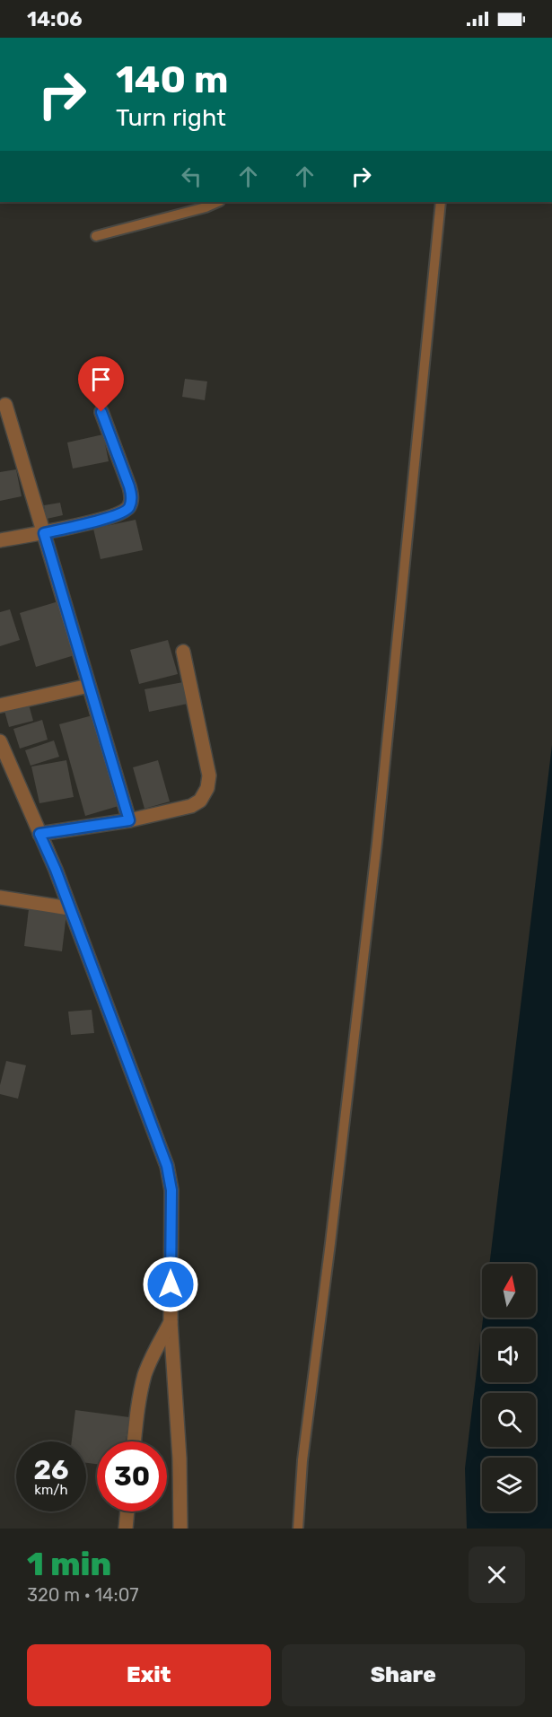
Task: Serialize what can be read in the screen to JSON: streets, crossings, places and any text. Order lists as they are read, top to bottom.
{
  "north": "top",
  "page": {
    "status": "14:06",
    "turn": ["140 m", "Turn right"],
    "speed": "26 km/h",
    "limit": "30",
    "heading": ["1 min", "320 m · 14:07"],
    "buttons": ["Exit", "Share"]
  }
}
